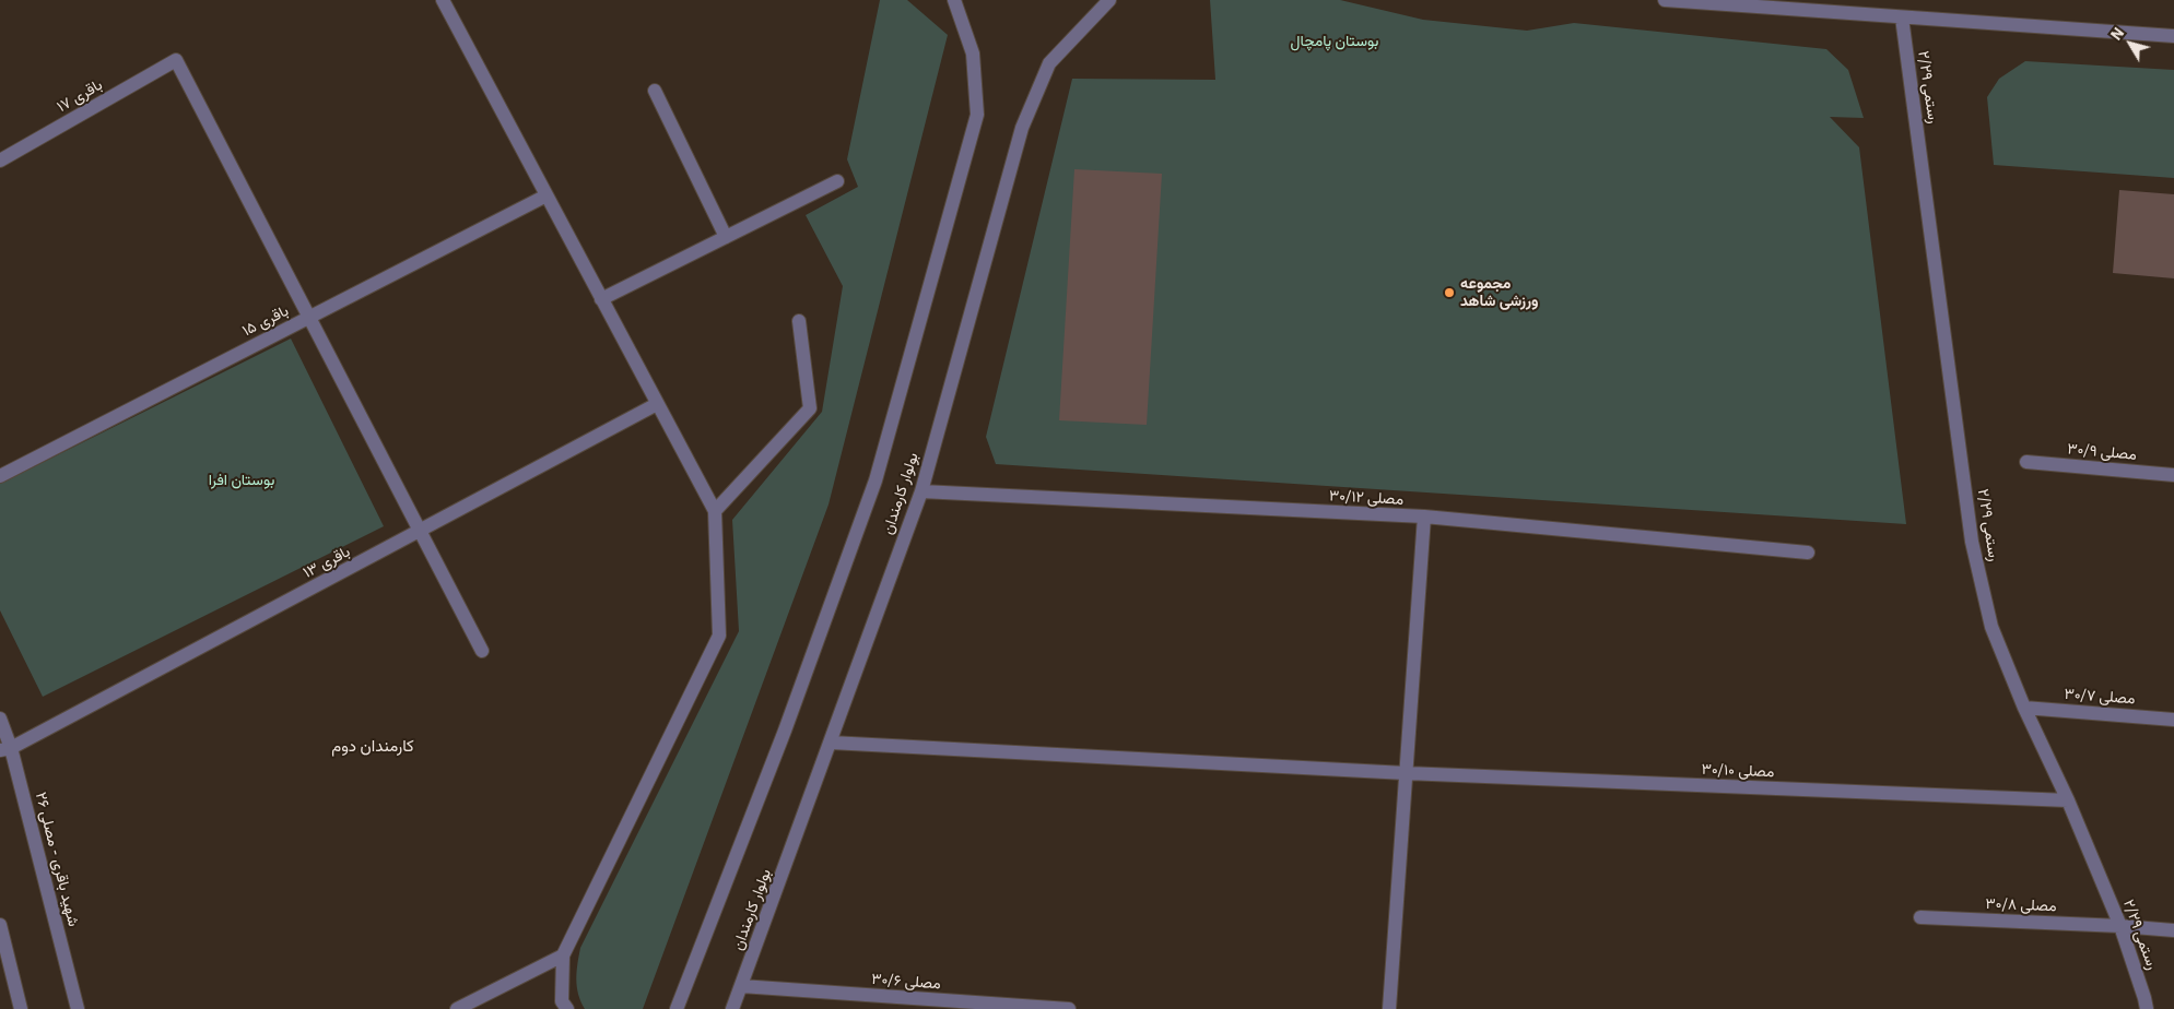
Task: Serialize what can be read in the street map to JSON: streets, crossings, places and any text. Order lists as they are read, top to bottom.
{
  "streets": {
    "street": [
      "رستمی ۲/۲۹",
      "باقری ۱۷",
      "باقری ۱۵",
      "مصلی ۳۰/۹",
      "بولوار کارمندان",
      "مصلی ۳۰/۱۲",
      "باقری ۱۳",
      "مصلی ۳۰/۷",
      "مصلی ۳۰/۱۰",
      "شهید باقری - مصلی ۲۶",
      "مصلی ۳۰/۸",
      "مصلی ۳۰/۶"
    ]
  },
  "crossings": [
    ["رستمی ۲/۲۹", "مصلی ۳۰/۷"],
    ["رستمی ۲/۲۹", "مصلی ۳۰/۱۰"],
    ["رستمی ۲/۲۹", "مصلی ۳۰/۸"],
    ["باقری ۱۷", "باقری ۱۵"],
    ["بولوار کارمندان", "مصلی ۳۰/۱۲"],
    ["بولوار کارمندان", "مصلی ۳۰/۱۰"],
    ["بولوار کارمندان", "مصلی ۳۰/۶"],
    ["باقری ۱۳", "شهید باقری - مصلی ۲۶"]
  ],
  "districts": ["کارمندان دوم"],
  "parks": ["بوستان پامچال", "بوستان افرا"],
  "places": ["مجموعه ورزشی شاهد"],
  "north": "top left"
}
